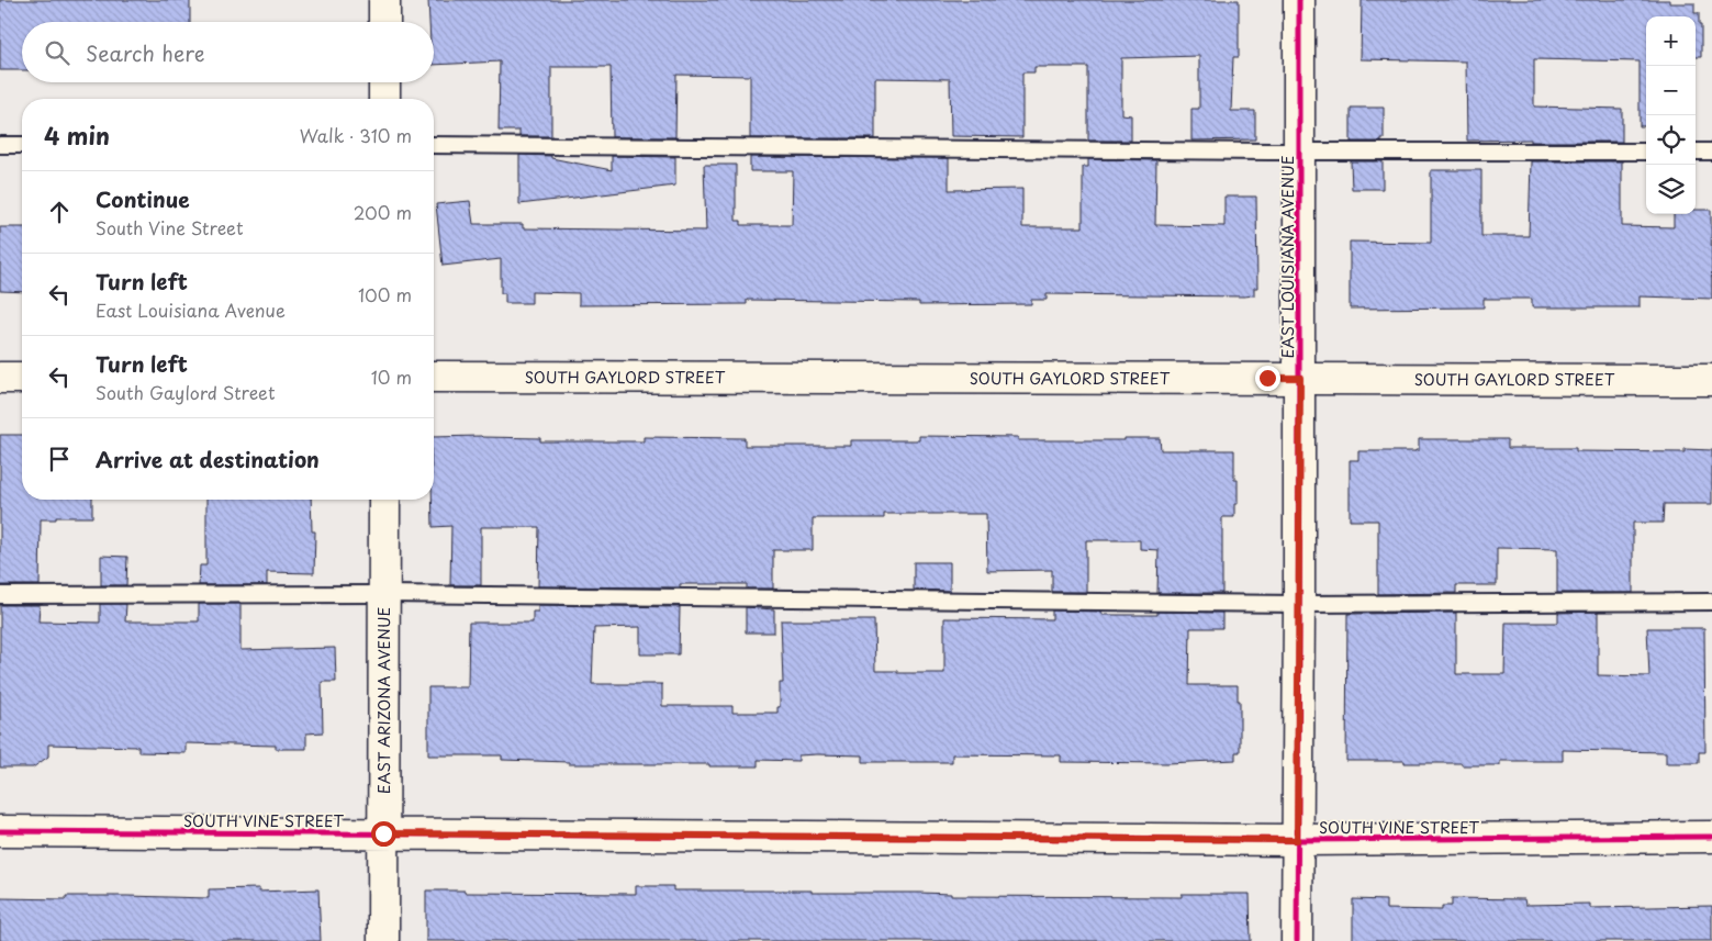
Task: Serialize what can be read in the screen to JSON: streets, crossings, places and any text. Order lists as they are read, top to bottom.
{
  "streets": {
    "street": [
      "EAST LOUISIANA AVENUE",
      "SOUTH GAYLORD STREET",
      "EAST ARIZONA AVENUE",
      "SOUTH VINE STREET"
    ]
  },
  "crossings": [
    ["EAST LOUISIANA AVENUE", "SOUTH GAYLORD STREET"],
    ["EAST LOUISIANA AVENUE", "SOUTH VINE STREET"],
    ["EAST ARIZONA AVENUE", "SOUTH VINE STREET"]
  ],
  "page": {
    "map_buttons": ["+", "−"],
    "search": "Search here",
    "heading": ["4 min", "Walk · 310 m"],
    "list": [
      ["Continue", "South Vine Street", "200 m"],
      ["Turn left", "East Louisiana Avenue", "100 m"],
      ["Turn left", "South Gaylord Street", "10 m"],
      "Arrive at destination"
    ]
  }
}
